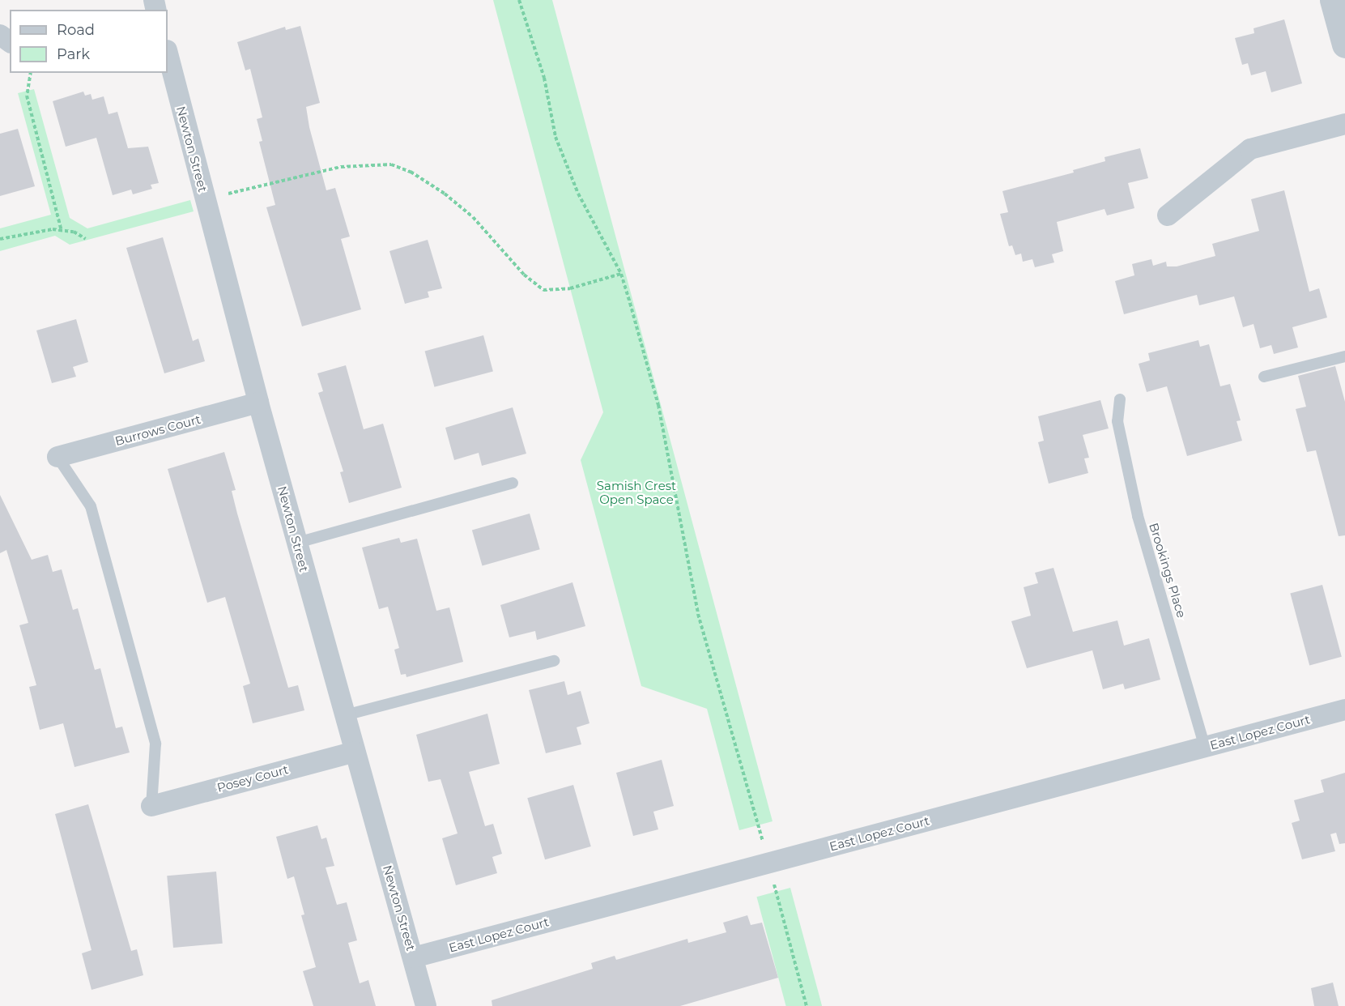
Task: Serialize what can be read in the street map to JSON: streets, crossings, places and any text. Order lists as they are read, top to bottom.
{
  "streets": {
    "street": [
      "Newton Street",
      "Burrows Court",
      "East Lopez Court",
      "Posey Court"
    ],
    "lane": ["Brookings Place"]
  },
  "crossings": [
    ["Newton Street", "Burrows Court"],
    ["Newton Street", "East Lopez Court"],
    ["Newton Street", "Posey Court"],
    ["Brookings Place", "East Lopez Court"]
  ],
  "parks": ["Samish Crest Open Space"],
  "legend": ["Road", "Park"]
}
